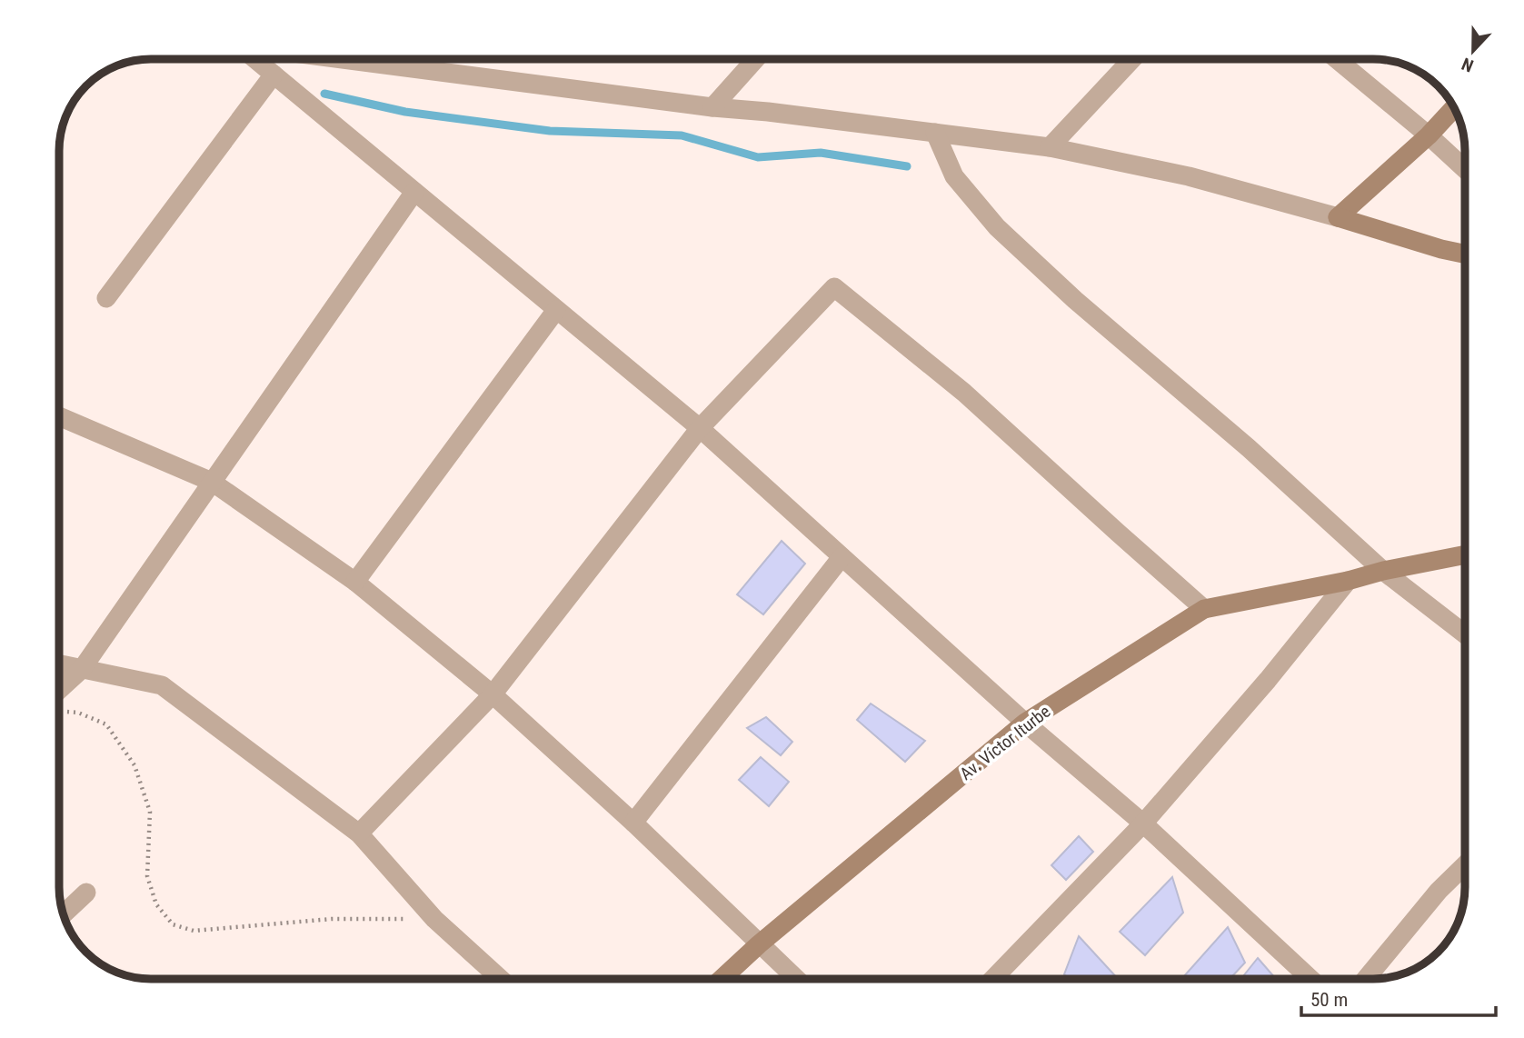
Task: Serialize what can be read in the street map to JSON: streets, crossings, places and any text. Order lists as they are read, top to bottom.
{
  "streets": {
    "street": ["Av. Víctor Iturbe"]
  },
  "scale_bar": "50 m",
  "north": "bottom"
}
